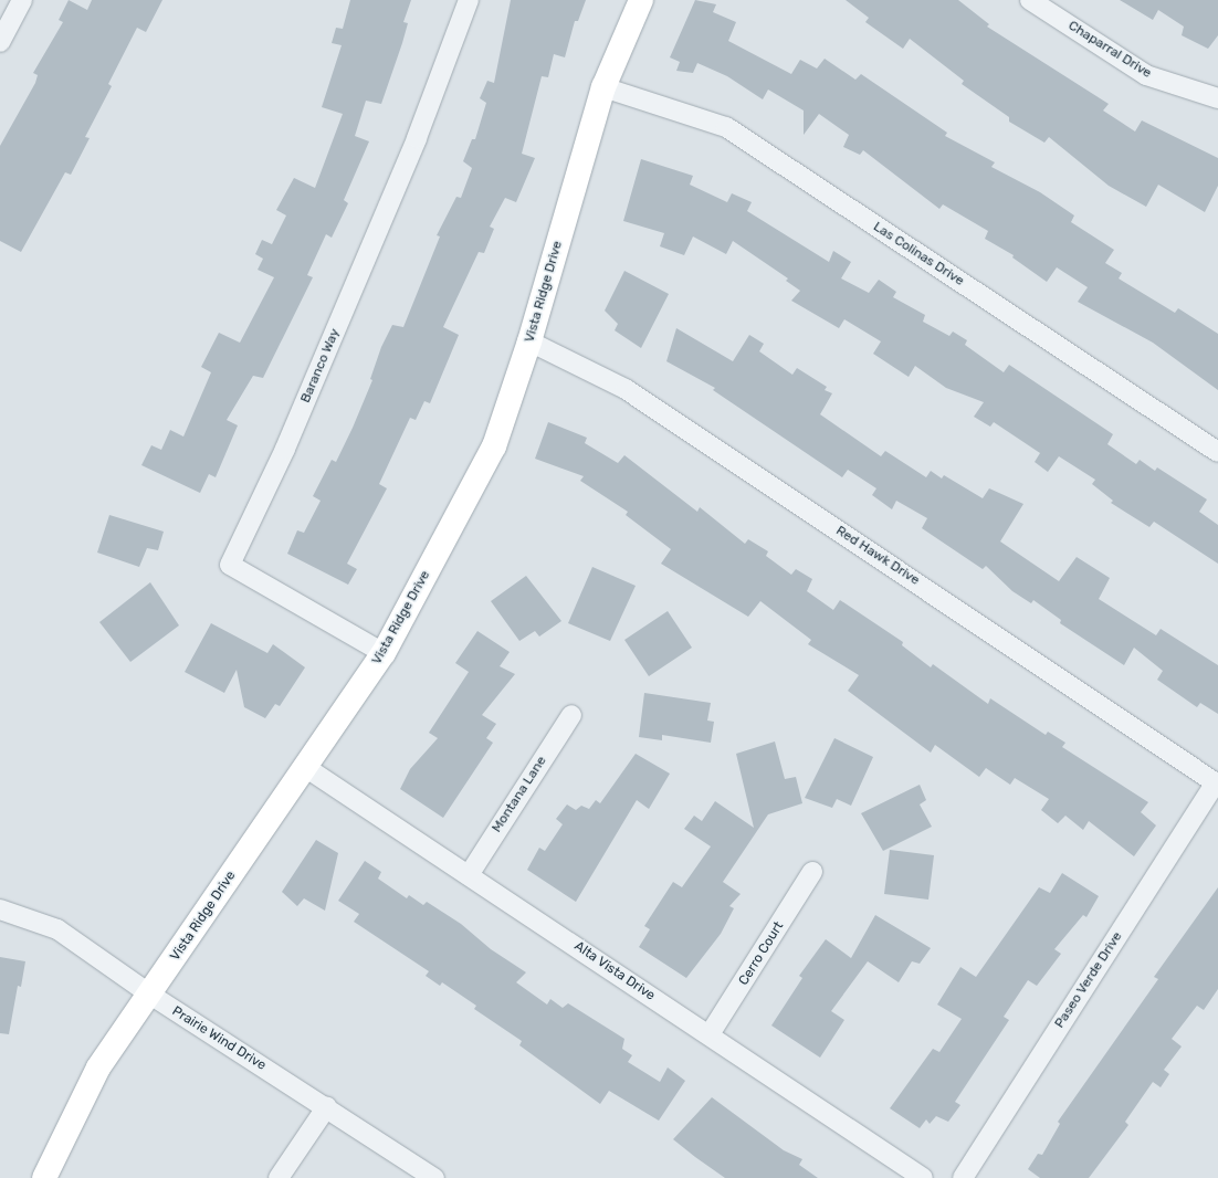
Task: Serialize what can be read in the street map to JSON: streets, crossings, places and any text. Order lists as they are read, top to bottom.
{
  "streets": {
    "street": [
      "Chaparral Drive",
      "Las Colinas Drive",
      "Vista Ridge Drive",
      "Baranco Way",
      "Red Hawk Drive",
      "Montana Lane",
      "Cerro Court",
      "Alta Vista Drive",
      "Paseo Verde Drive",
      "Prairie Wind Drive"
    ]
  },
  "crossings": [
    ["Las Colinas Drive", "Vista Ridge Drive"],
    ["Vista Ridge Drive", "Baranco Way"],
    ["Vista Ridge Drive", "Red Hawk Drive"],
    ["Vista Ridge Drive", "Alta Vista Drive"],
    ["Vista Ridge Drive", "Prairie Wind Drive"],
    ["Red Hawk Drive", "Paseo Verde Drive"],
    ["Montana Lane", "Alta Vista Drive"],
    ["Cerro Court", "Alta Vista Drive"]
  ]
}
